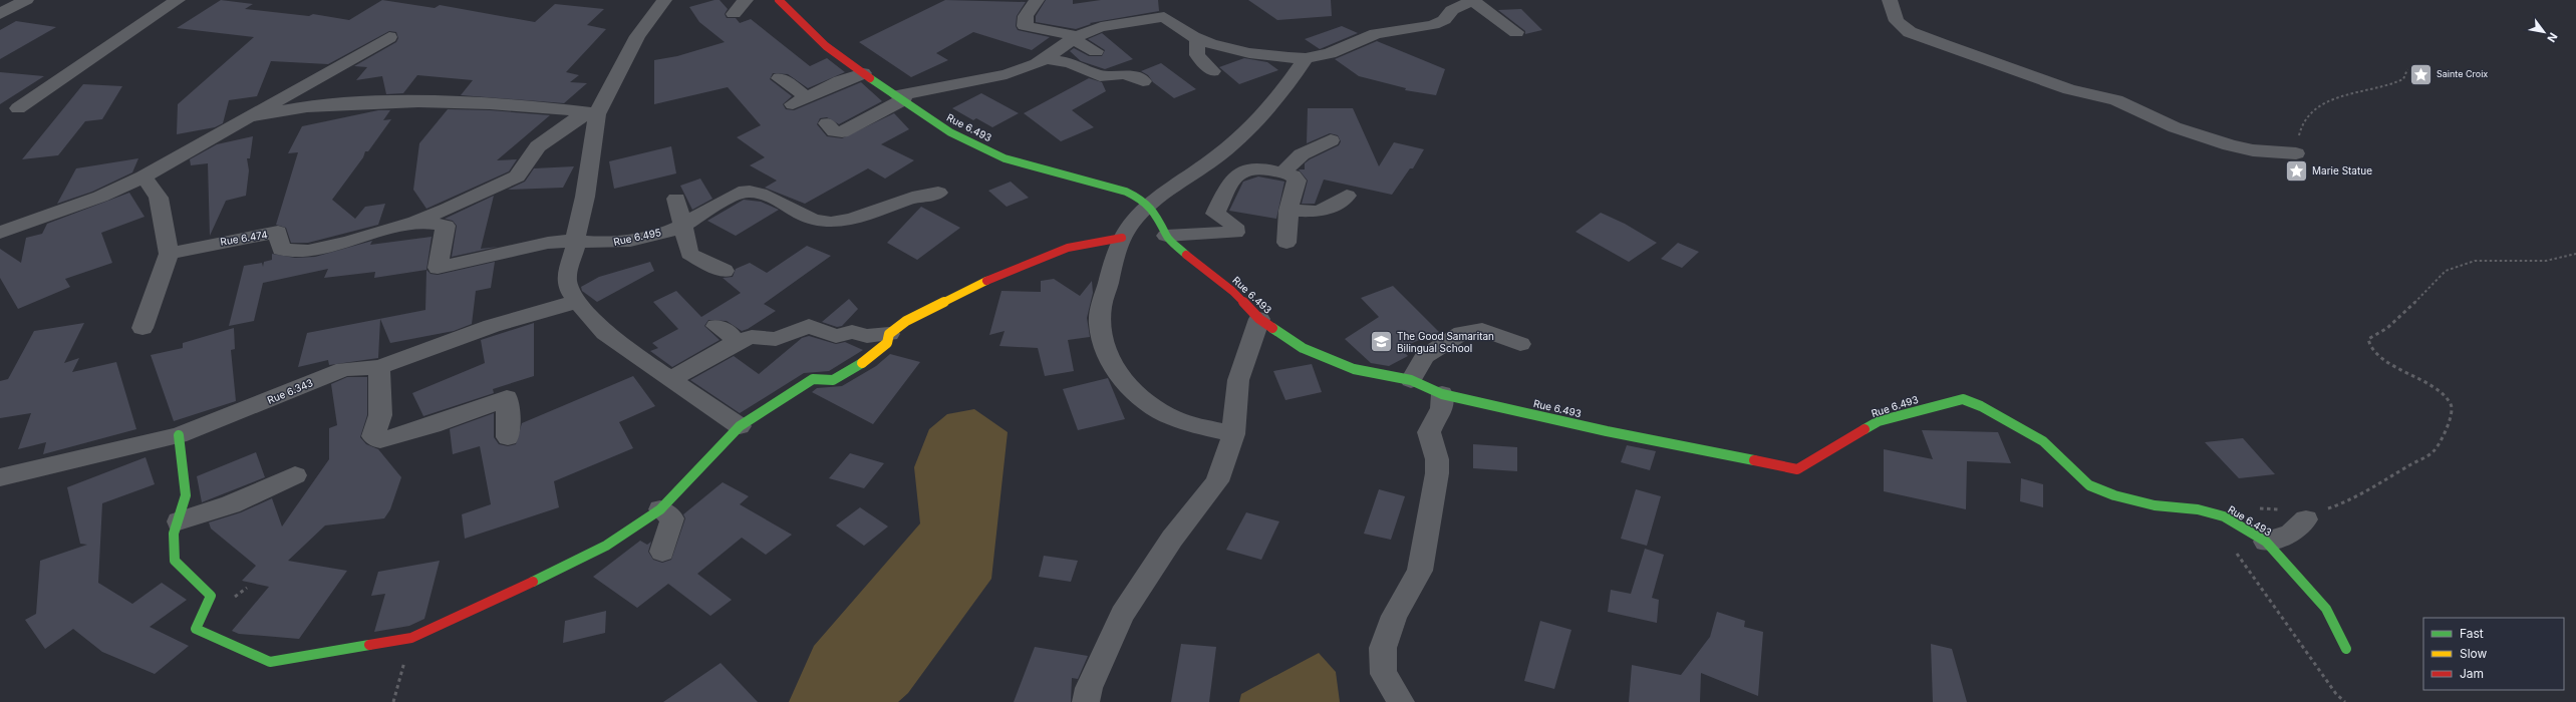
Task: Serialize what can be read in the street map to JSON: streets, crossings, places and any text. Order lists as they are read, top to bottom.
{
  "streets": {
    "street": [
      "Rue 6.493",
      "Rue 6.495",
      "Rue 6.474",
      "Rue 6.343"
    ]
  },
  "crossings": [
    ["Rue 6.495", "Rue 6.474"]
  ],
  "places": {
    "place": ["Sainte Croix", "Marie Statue"],
    "school or university": ["The Good Samaritan Bilingual School"]
  },
  "legend": ["Fast", "Slow", "Jam"],
  "north": "bottom right"
}
